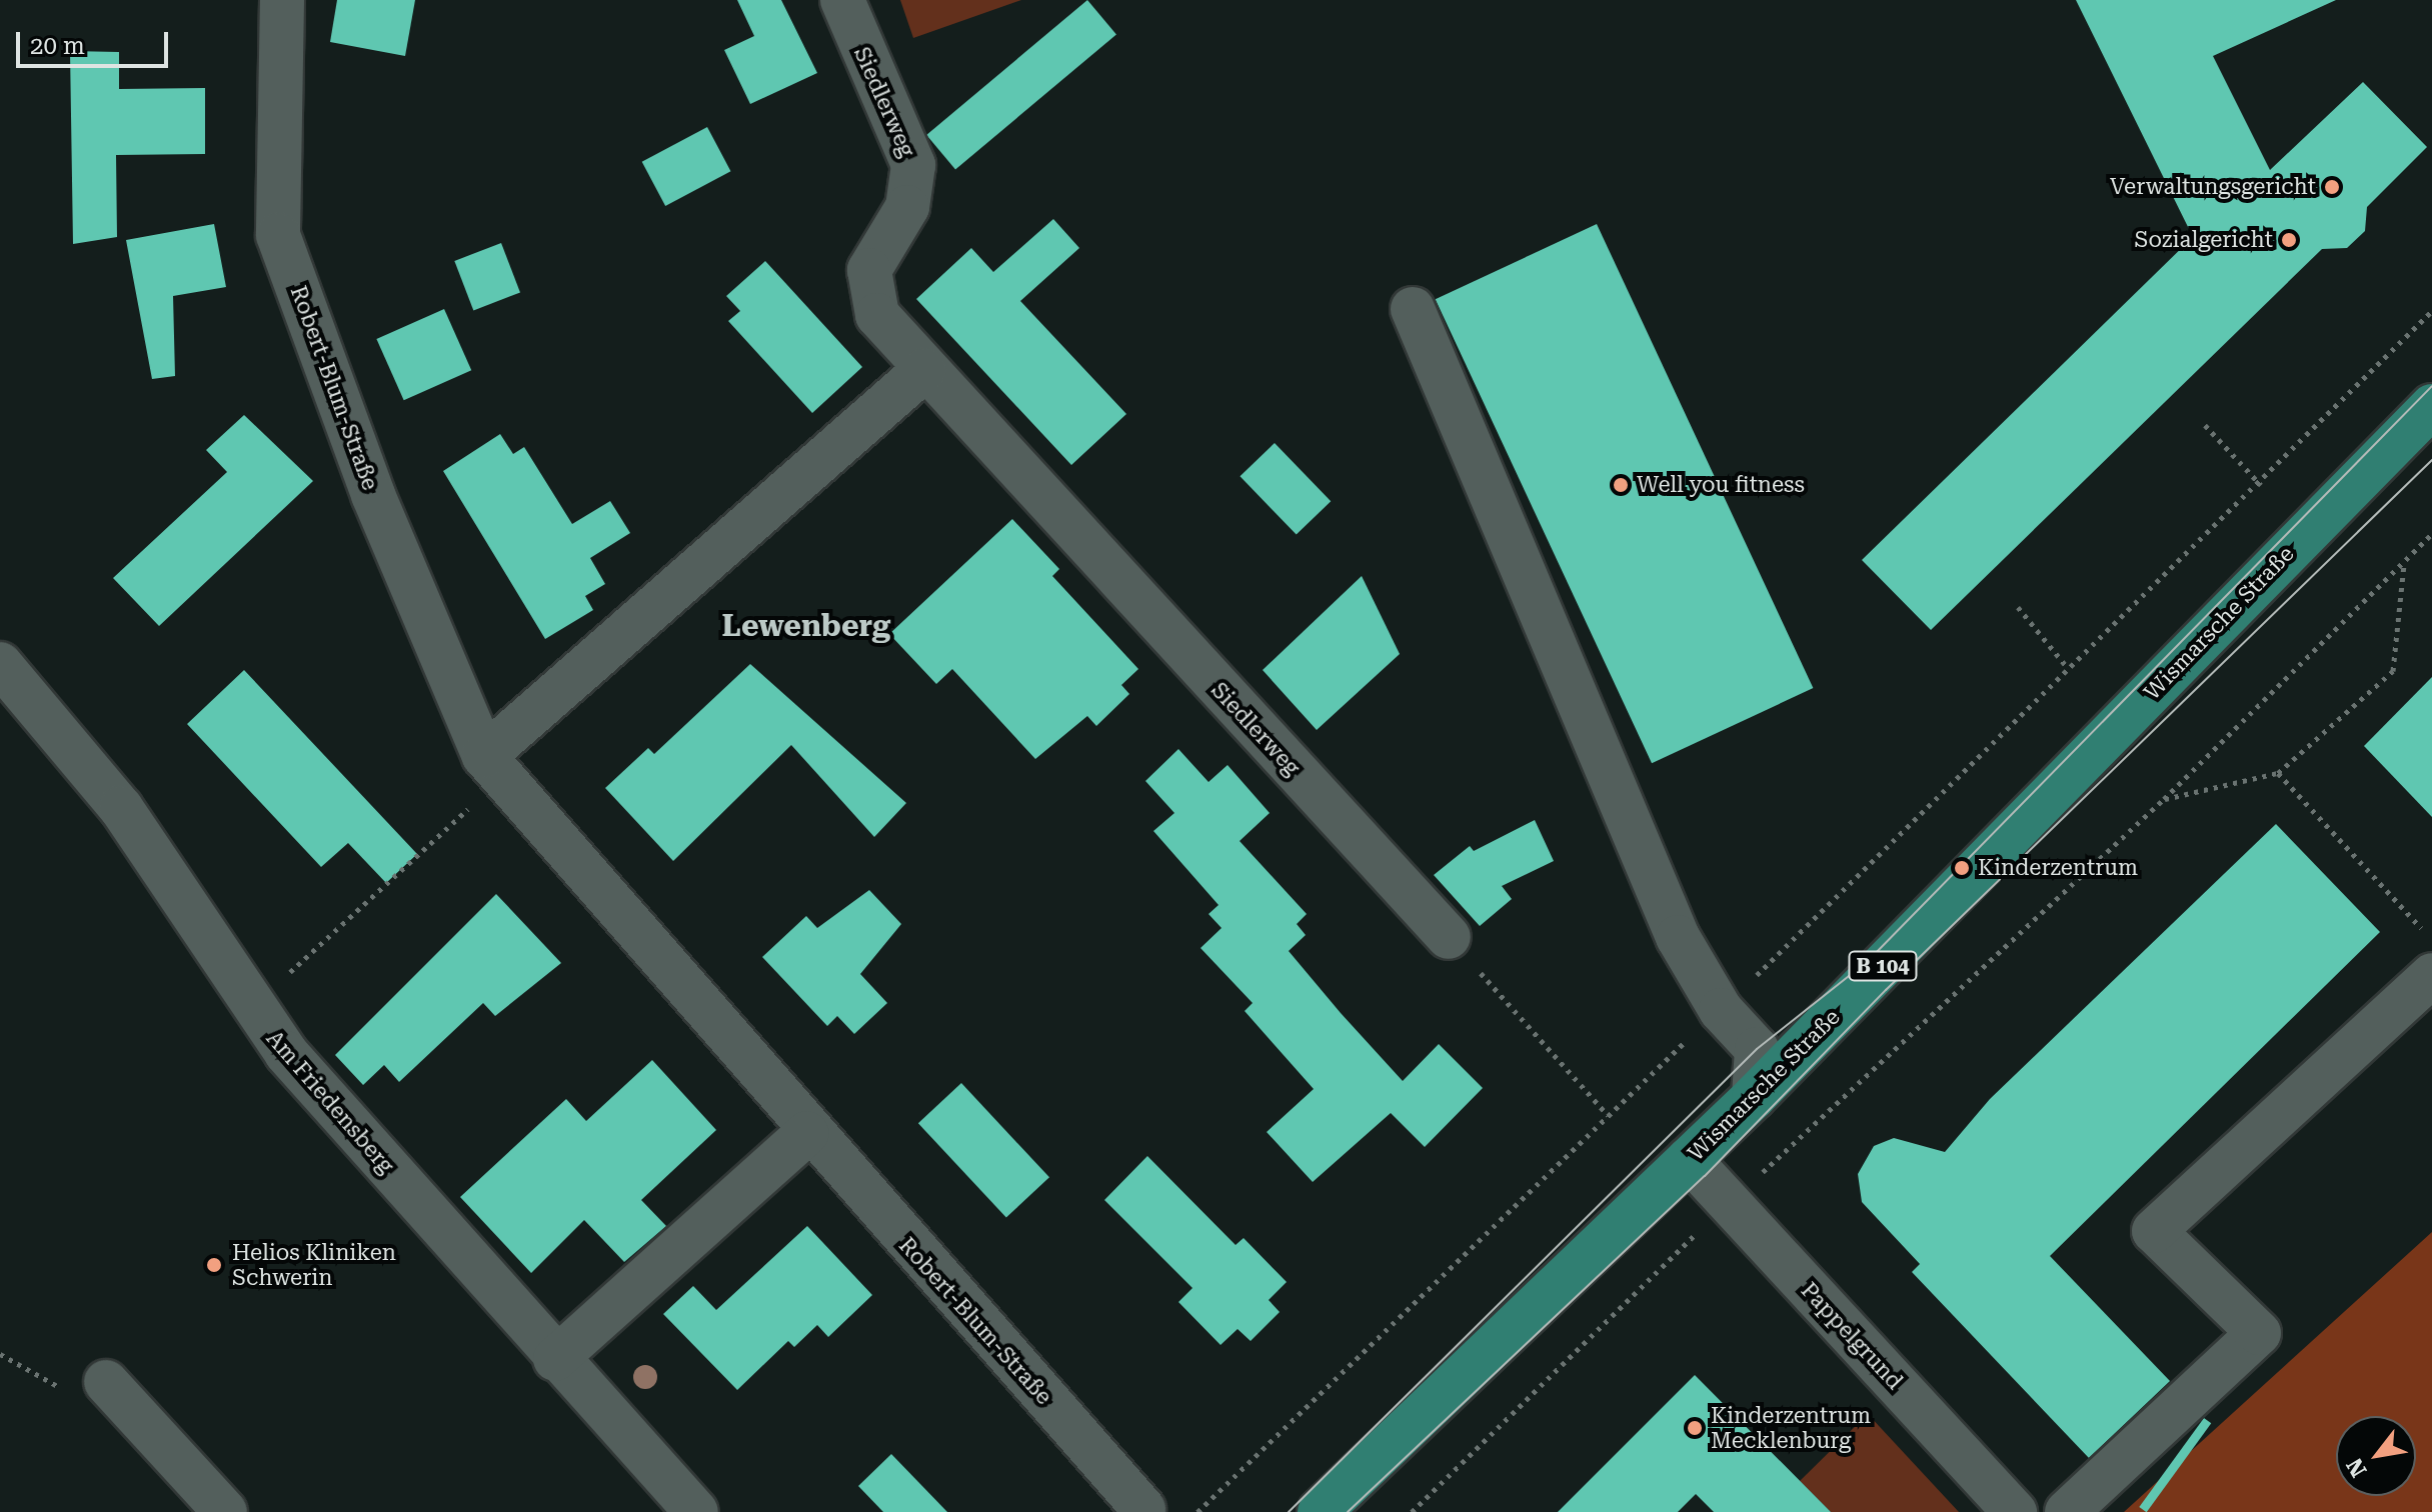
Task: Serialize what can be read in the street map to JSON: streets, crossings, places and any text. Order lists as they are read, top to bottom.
{
  "streets": {
    "main road": ["Wismarsche Straße", "B 104"],
    "street": [
      "Siedlerweg",
      "Robert-Blum-Straße",
      "Am Friedensberg",
      "Pappelgrund"
    ]
  },
  "crossings": [
    ["Wismarsche Straße", "Pappelgrund"]
  ],
  "districts": ["Lewenberg"],
  "places": [
    "Verwaltungsgericht",
    "Sozialgericht",
    "Well you fitness",
    "Kinderzentrum",
    "Helios Kliniken Schwerin",
    "Kinderzentrum Mecklenburg"
  ],
  "scale_bar": "20 m",
  "north": "bottom left"
}
